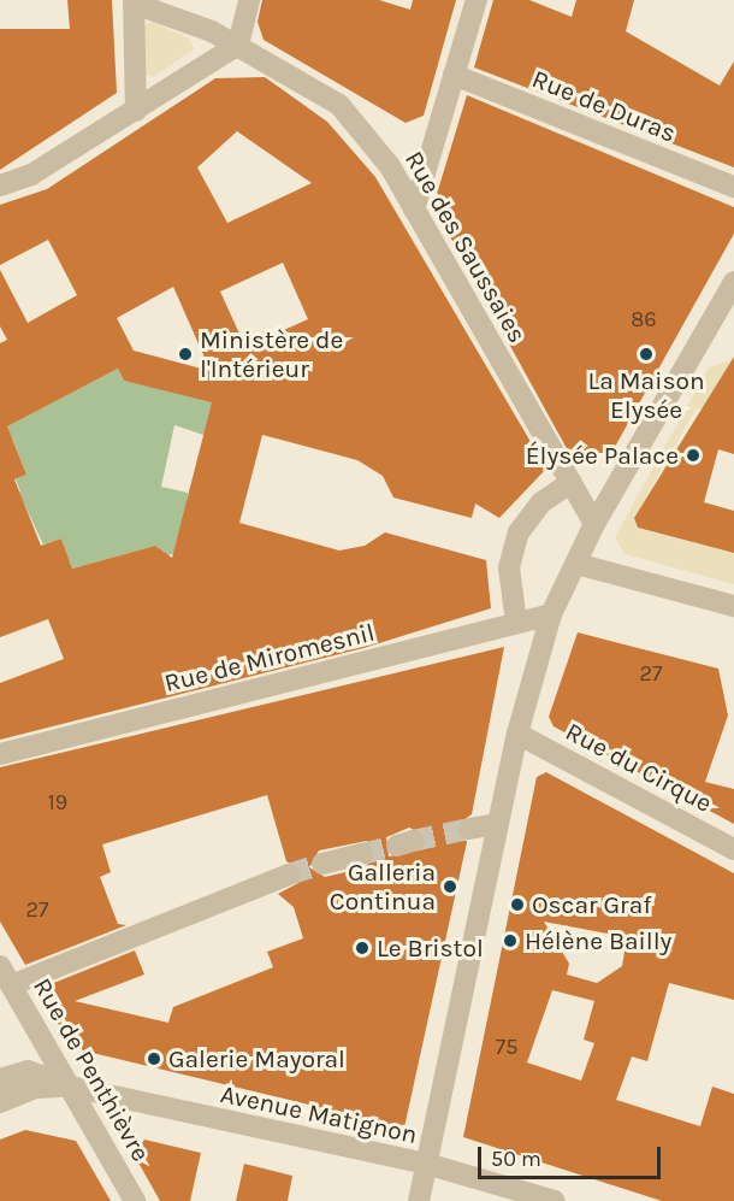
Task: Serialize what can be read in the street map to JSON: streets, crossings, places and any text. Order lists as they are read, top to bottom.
{
  "streets": {
    "street": [
      "Rue de Duras",
      "Rue des Saussaies",
      "Rue de Miromesnil",
      "Rue du Cirque",
      "Rue de Penthièvre",
      "Avenue Matignon"
    ]
  },
  "crossings": [
    ["Rue de Penthièvre", "Avenue Matignon"]
  ],
  "places": [
    "Ministère de l'Intérieur",
    "La Maison Elysée",
    "Élysée Palace",
    "Galleria Continua",
    "Oscar Graf",
    "Hélène Bailly",
    "Le Bristol",
    "Galerie Mayoral"
  ],
  "house_numbers": [
    "86",
    "27",
    "19",
    "27",
    "75"
  ],
  "scale_bar": "50 m"
}
